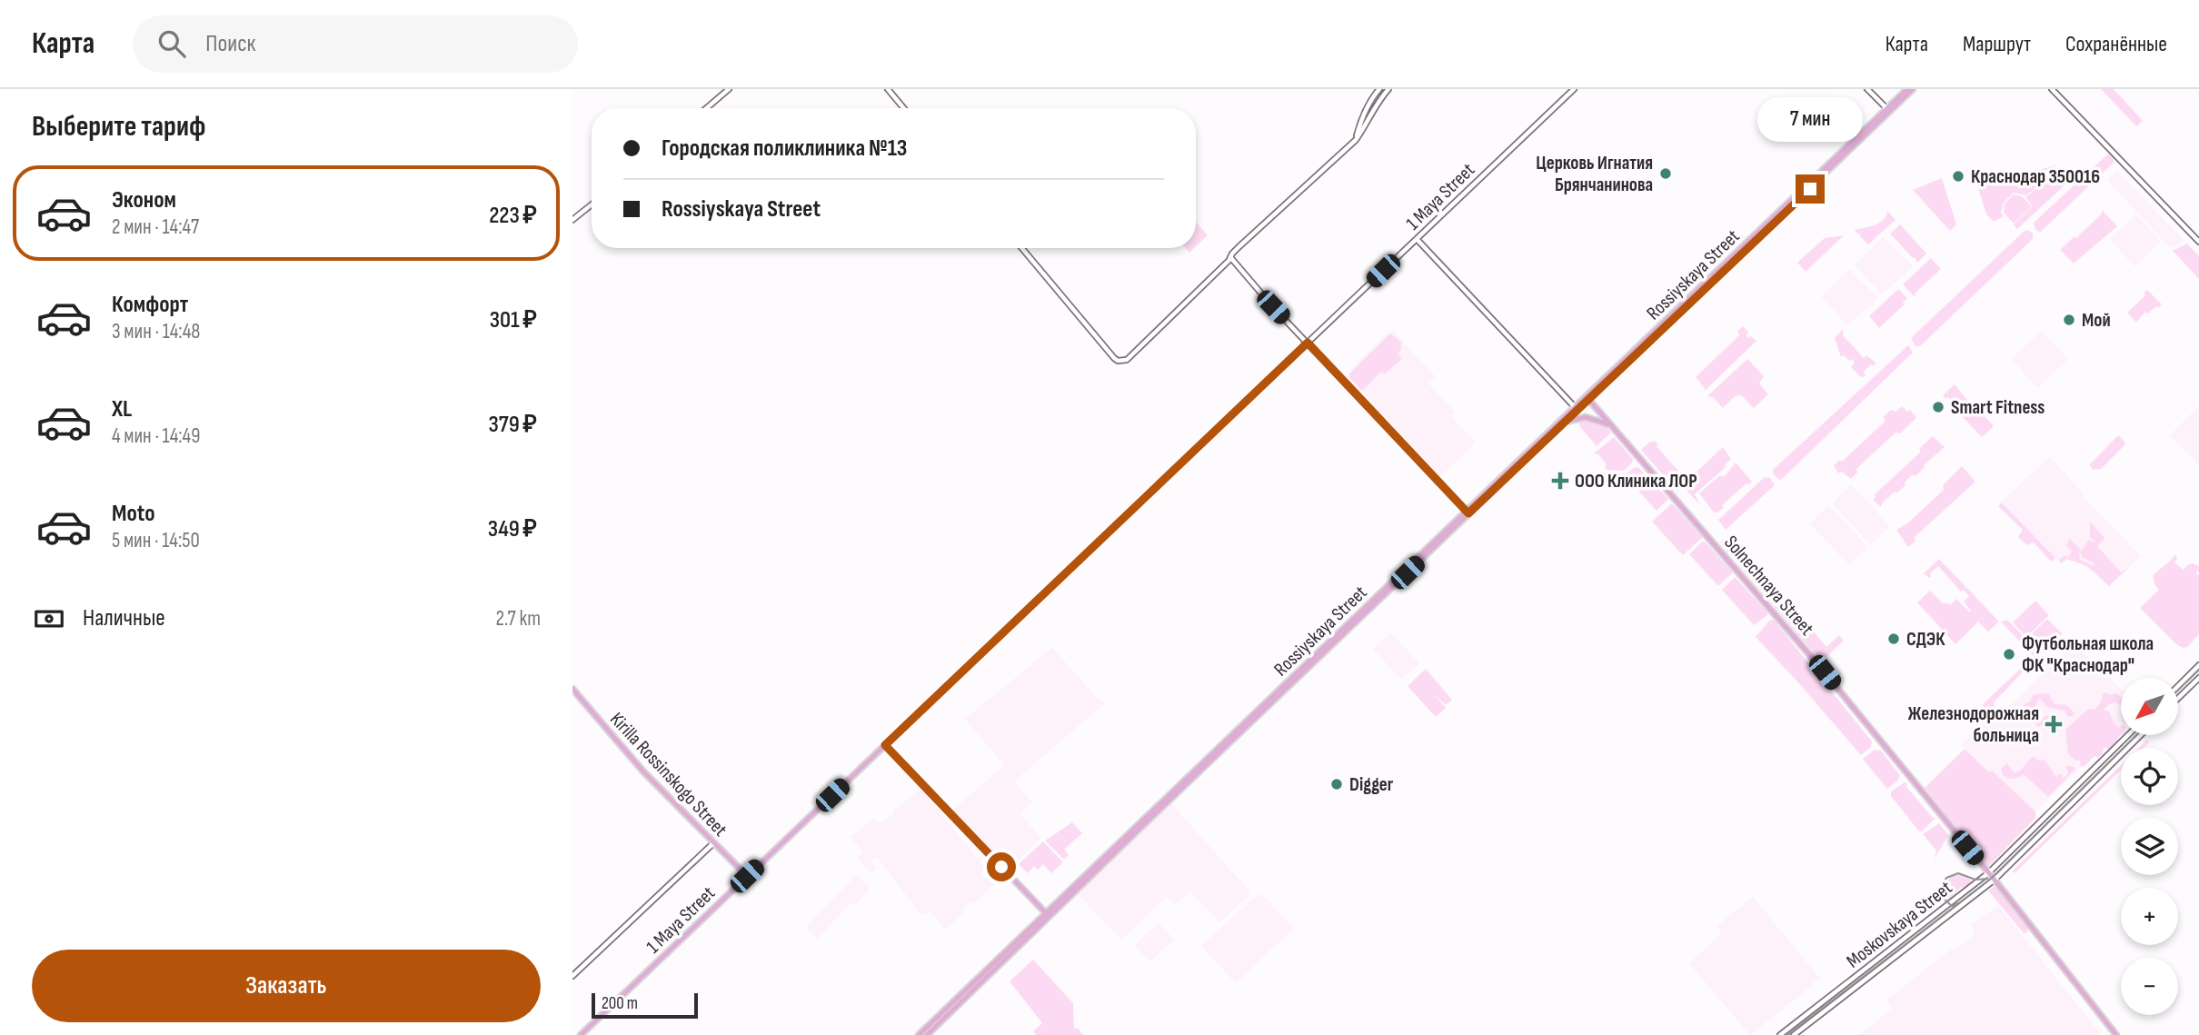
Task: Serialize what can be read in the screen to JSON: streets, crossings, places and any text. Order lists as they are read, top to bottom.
{
  "streets": {
    "main road": [
      "1 Maya Street",
      "Rossiyskaya Street",
      "Solnechnaya Street",
      "Kirilla Rossinskogo Street"
    ],
    "street": ["Moskovskaya Street"]
  },
  "crossings": [
    ["1 Maya Street", "Kirilla Rossinskogo Street"],
    ["Rossiyskaya Street", "Solnechnaya Street"],
    ["Solnechnaya Street", "Moskovskaya Street"]
  ],
  "places": {
    "other": [
      "Церковь Игнатия Брянчанинова",
      "Краснодар 350016",
      "Мой",
      "Smart Fitness",
      "СДЭК",
      "Футбольная школа ФК \"Краснодар\"",
      "Digger"
    ],
    "health": ["ООО Клиника ЛОР", "Железнодорожная больница"]
  },
  "scale_bar": "200 m",
  "north": "bottom left",
  "page": {
    "header": "Карта",
    "search": "Поиск",
    "nav": ["Карта", "Маршрут", "Сохранённые"],
    "heading": "Выберите тариф",
    "bubble": "7 мин",
    "banner": ["Городская поликлиника №13", "Rossiyskaya Street"],
    "list": [
      {
        "name": "Эконом",
        "note": "2 мин · 14:47",
        "value": "223 ₽"
      },
      {
        "name": "Комфорт",
        "note": "3 мин · 14:48",
        "value": "301 ₽"
      },
      {
        "name": "XL",
        "note": "4 мин · 14:49",
        "value": "379 ₽"
      },
      {
        "name": "Moto",
        "note": "5 мин · 14:50",
        "value": "349 ₽"
      }
    ],
    "pay": ["Наличные", "2.7 km"],
    "map_buttons": ["+", "−"],
    "buttons": "Заказать",
    "scale": "200 m"
  }
}
